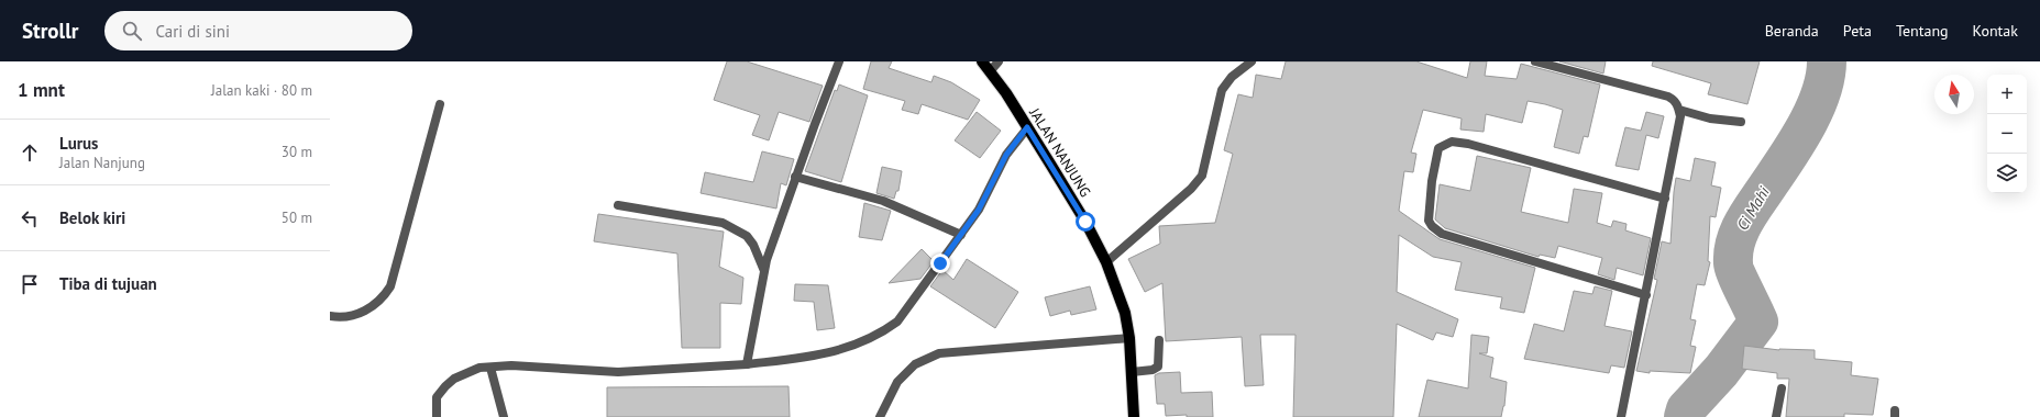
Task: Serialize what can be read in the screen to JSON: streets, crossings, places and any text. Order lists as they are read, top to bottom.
{
  "streets": {
    "main road": ["JALAN NANJUNG"]
  },
  "water": ["Ci Mahi"],
  "north": "top",
  "page": {
    "header": "Strollr",
    "search": "Cari di sini",
    "nav": [
      "Beranda",
      "Peta",
      "Tentang",
      "Kontak"
    ],
    "heading": ["1 mnt", "Jalan kaki · 80 m"],
    "map_buttons": ["+", "−"],
    "list": [
      ["Lurus", "Jalan Nanjung", "30 m"],
      ["Belok kiri", "50 m"],
      "Tiba di tujuan"
    ]
  }
}
